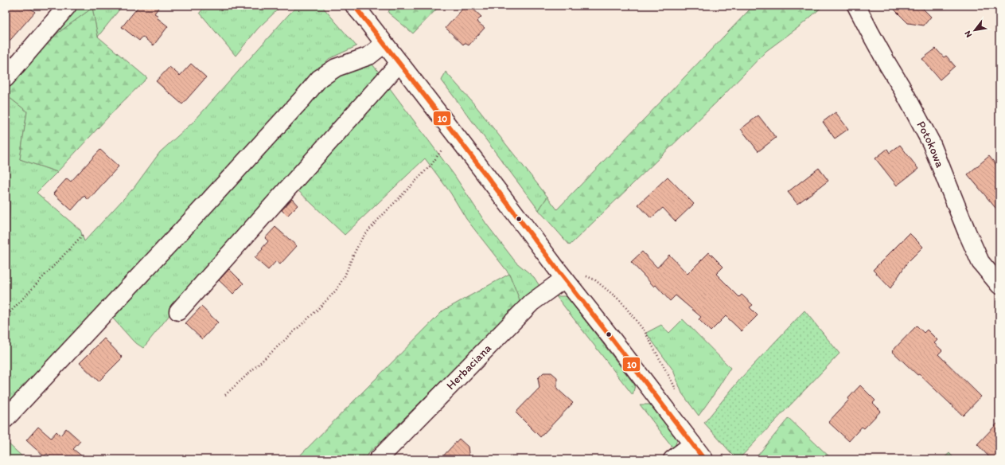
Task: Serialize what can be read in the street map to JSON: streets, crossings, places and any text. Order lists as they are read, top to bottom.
{
  "streets": {
    "street": ["Potokowa", "Herbaciana"]
  },
  "lines": ["transit line 10"],
  "north": "bottom left"
}
